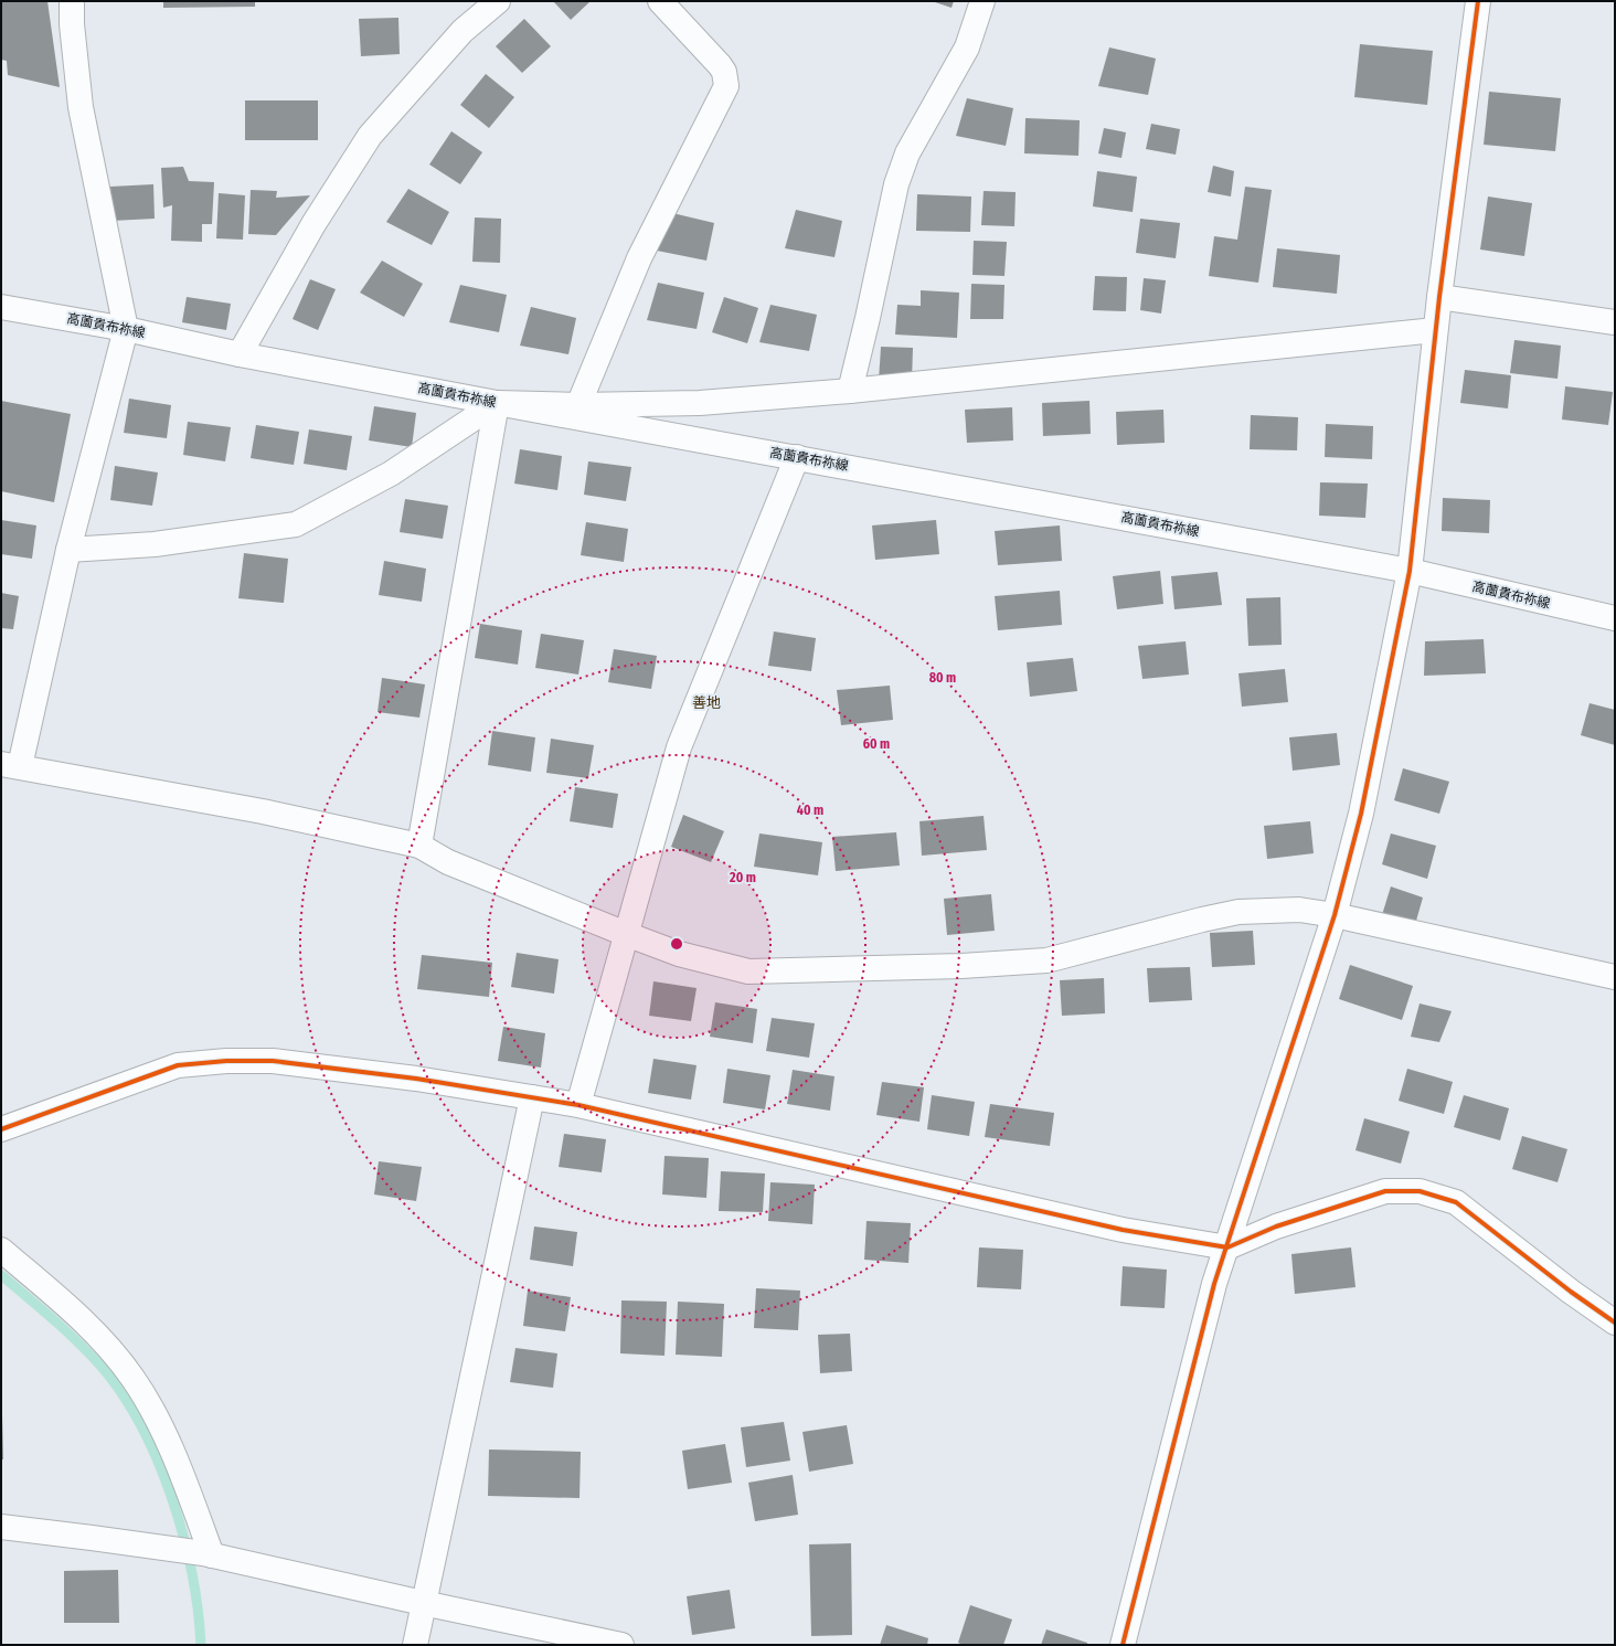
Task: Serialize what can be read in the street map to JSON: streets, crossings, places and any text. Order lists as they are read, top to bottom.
{
  "streets": {
    "street": ["高薗貴布祢線"]
  },
  "districts": ["善地"],
  "rings": [
    "80 m",
    "60 m",
    "40 m",
    "20 m"
  ]
}
